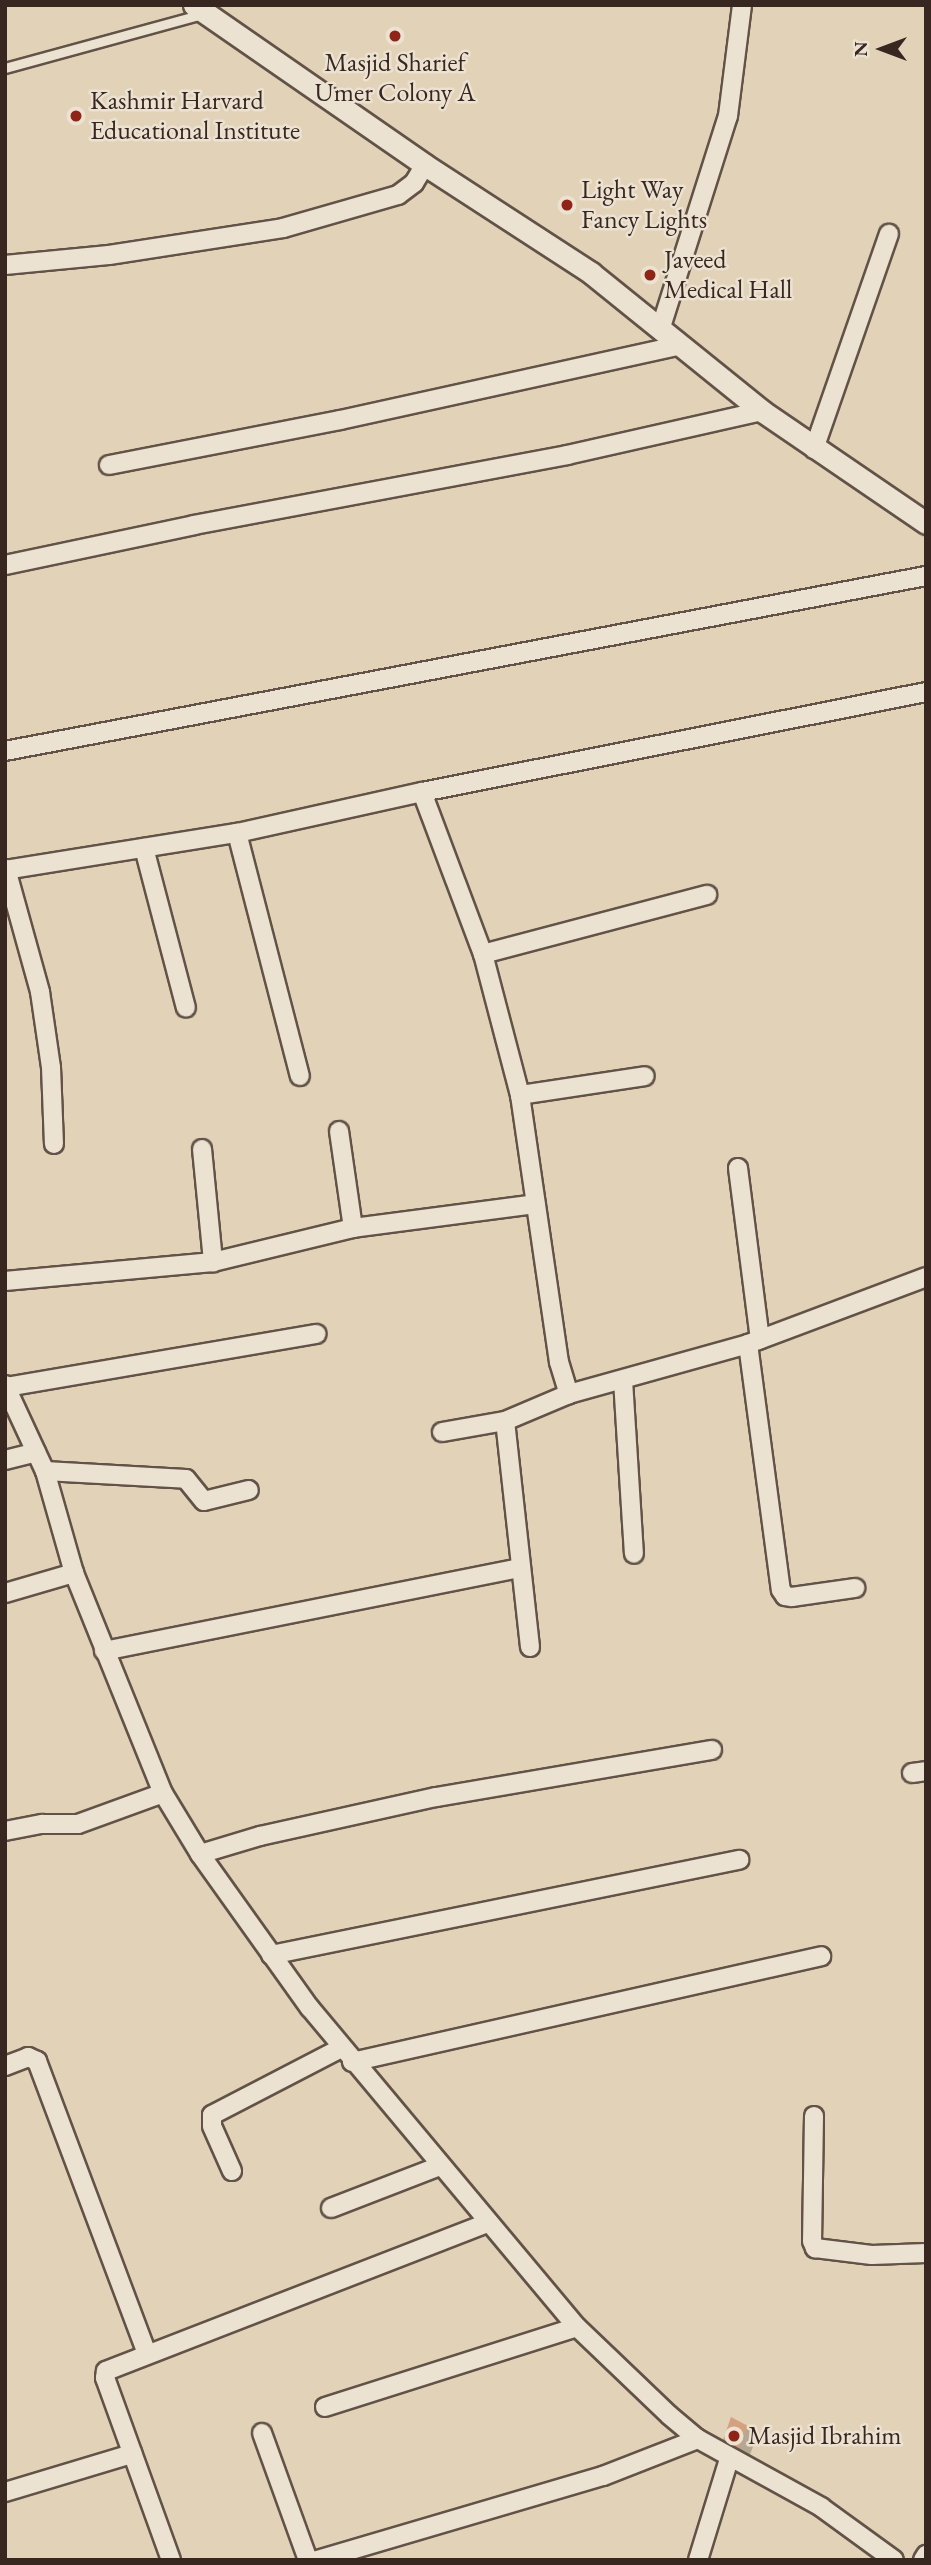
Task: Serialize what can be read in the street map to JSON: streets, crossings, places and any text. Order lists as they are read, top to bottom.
{
  "places": [
    "Masjid Sharief Umer Colony A",
    "Kashmir Harvard Educational Institute",
    "Light Way Fancy Lights",
    "Javeed Medical Hall",
    "Masjid Ibrahim"
  ],
  "north": "left"
}
